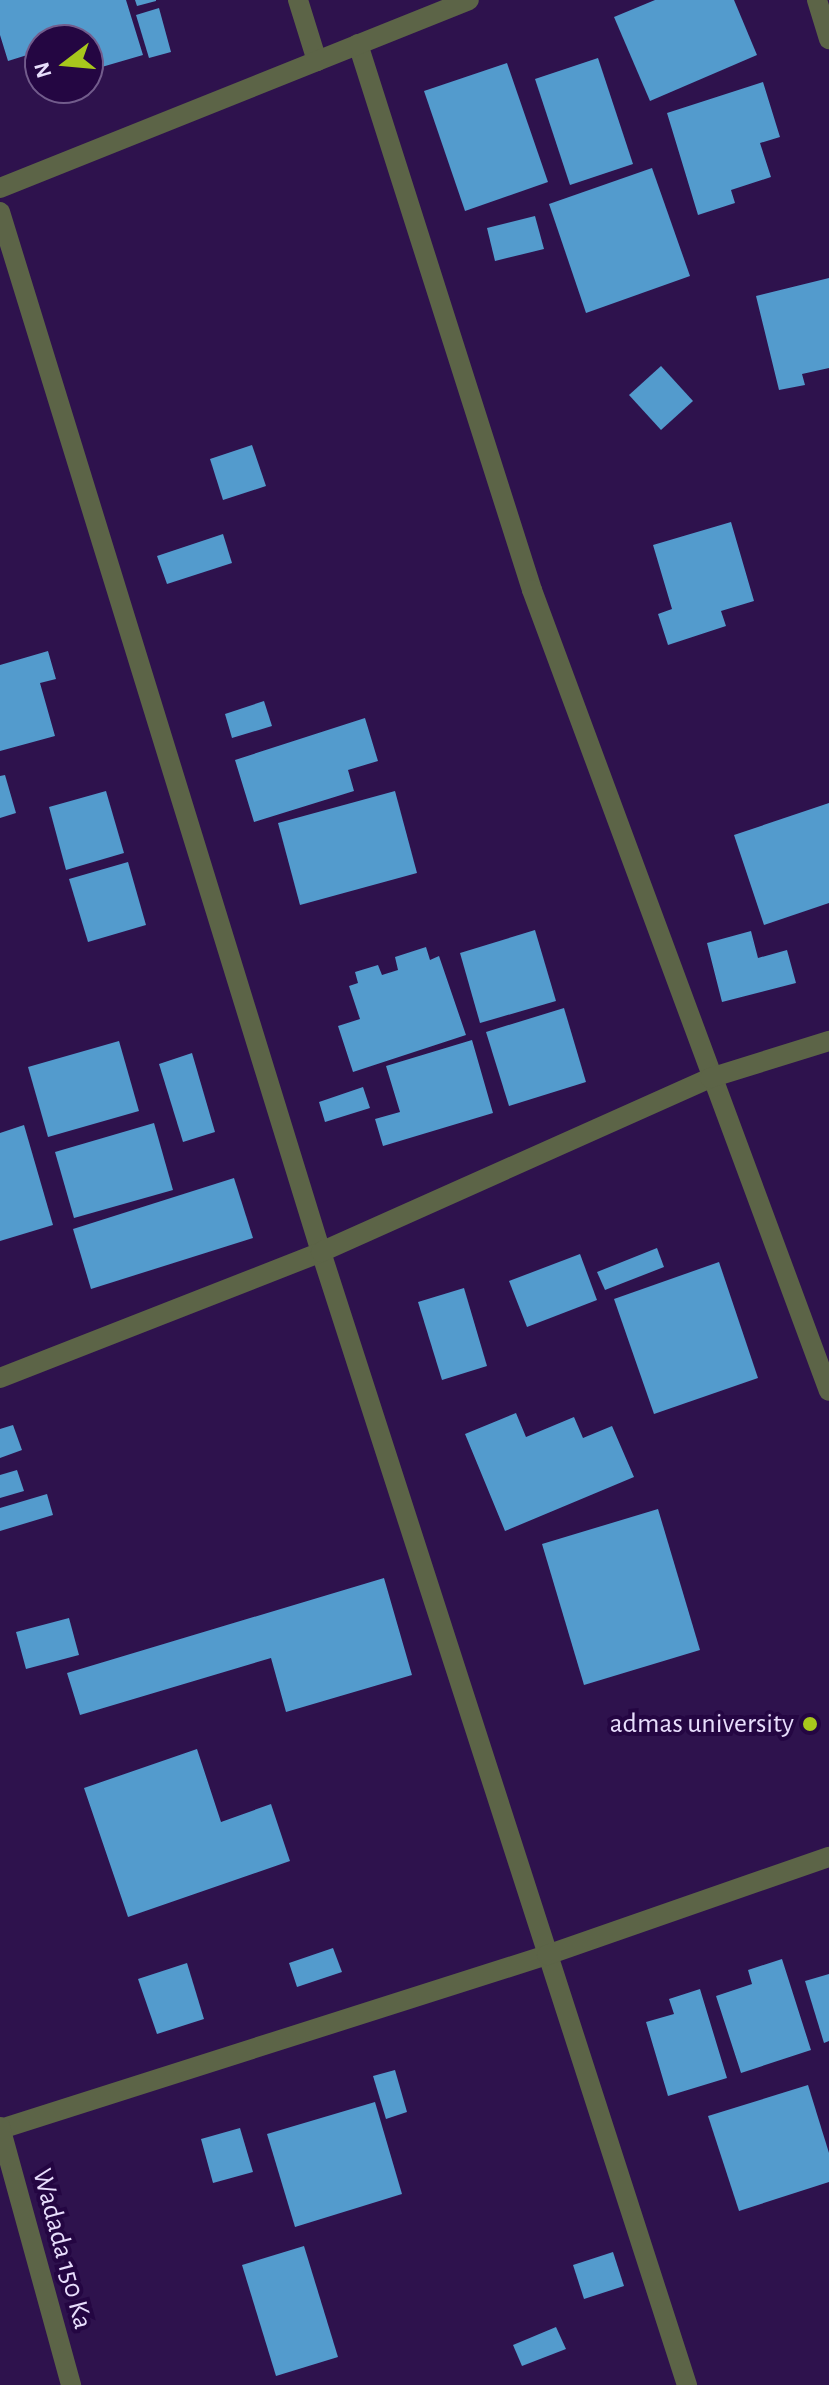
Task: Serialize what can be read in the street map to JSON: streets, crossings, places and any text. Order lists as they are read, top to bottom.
{
  "streets": {
    "street": ["Wadada 150 Ka"]
  },
  "places": ["admas university"],
  "north": "left"
}
